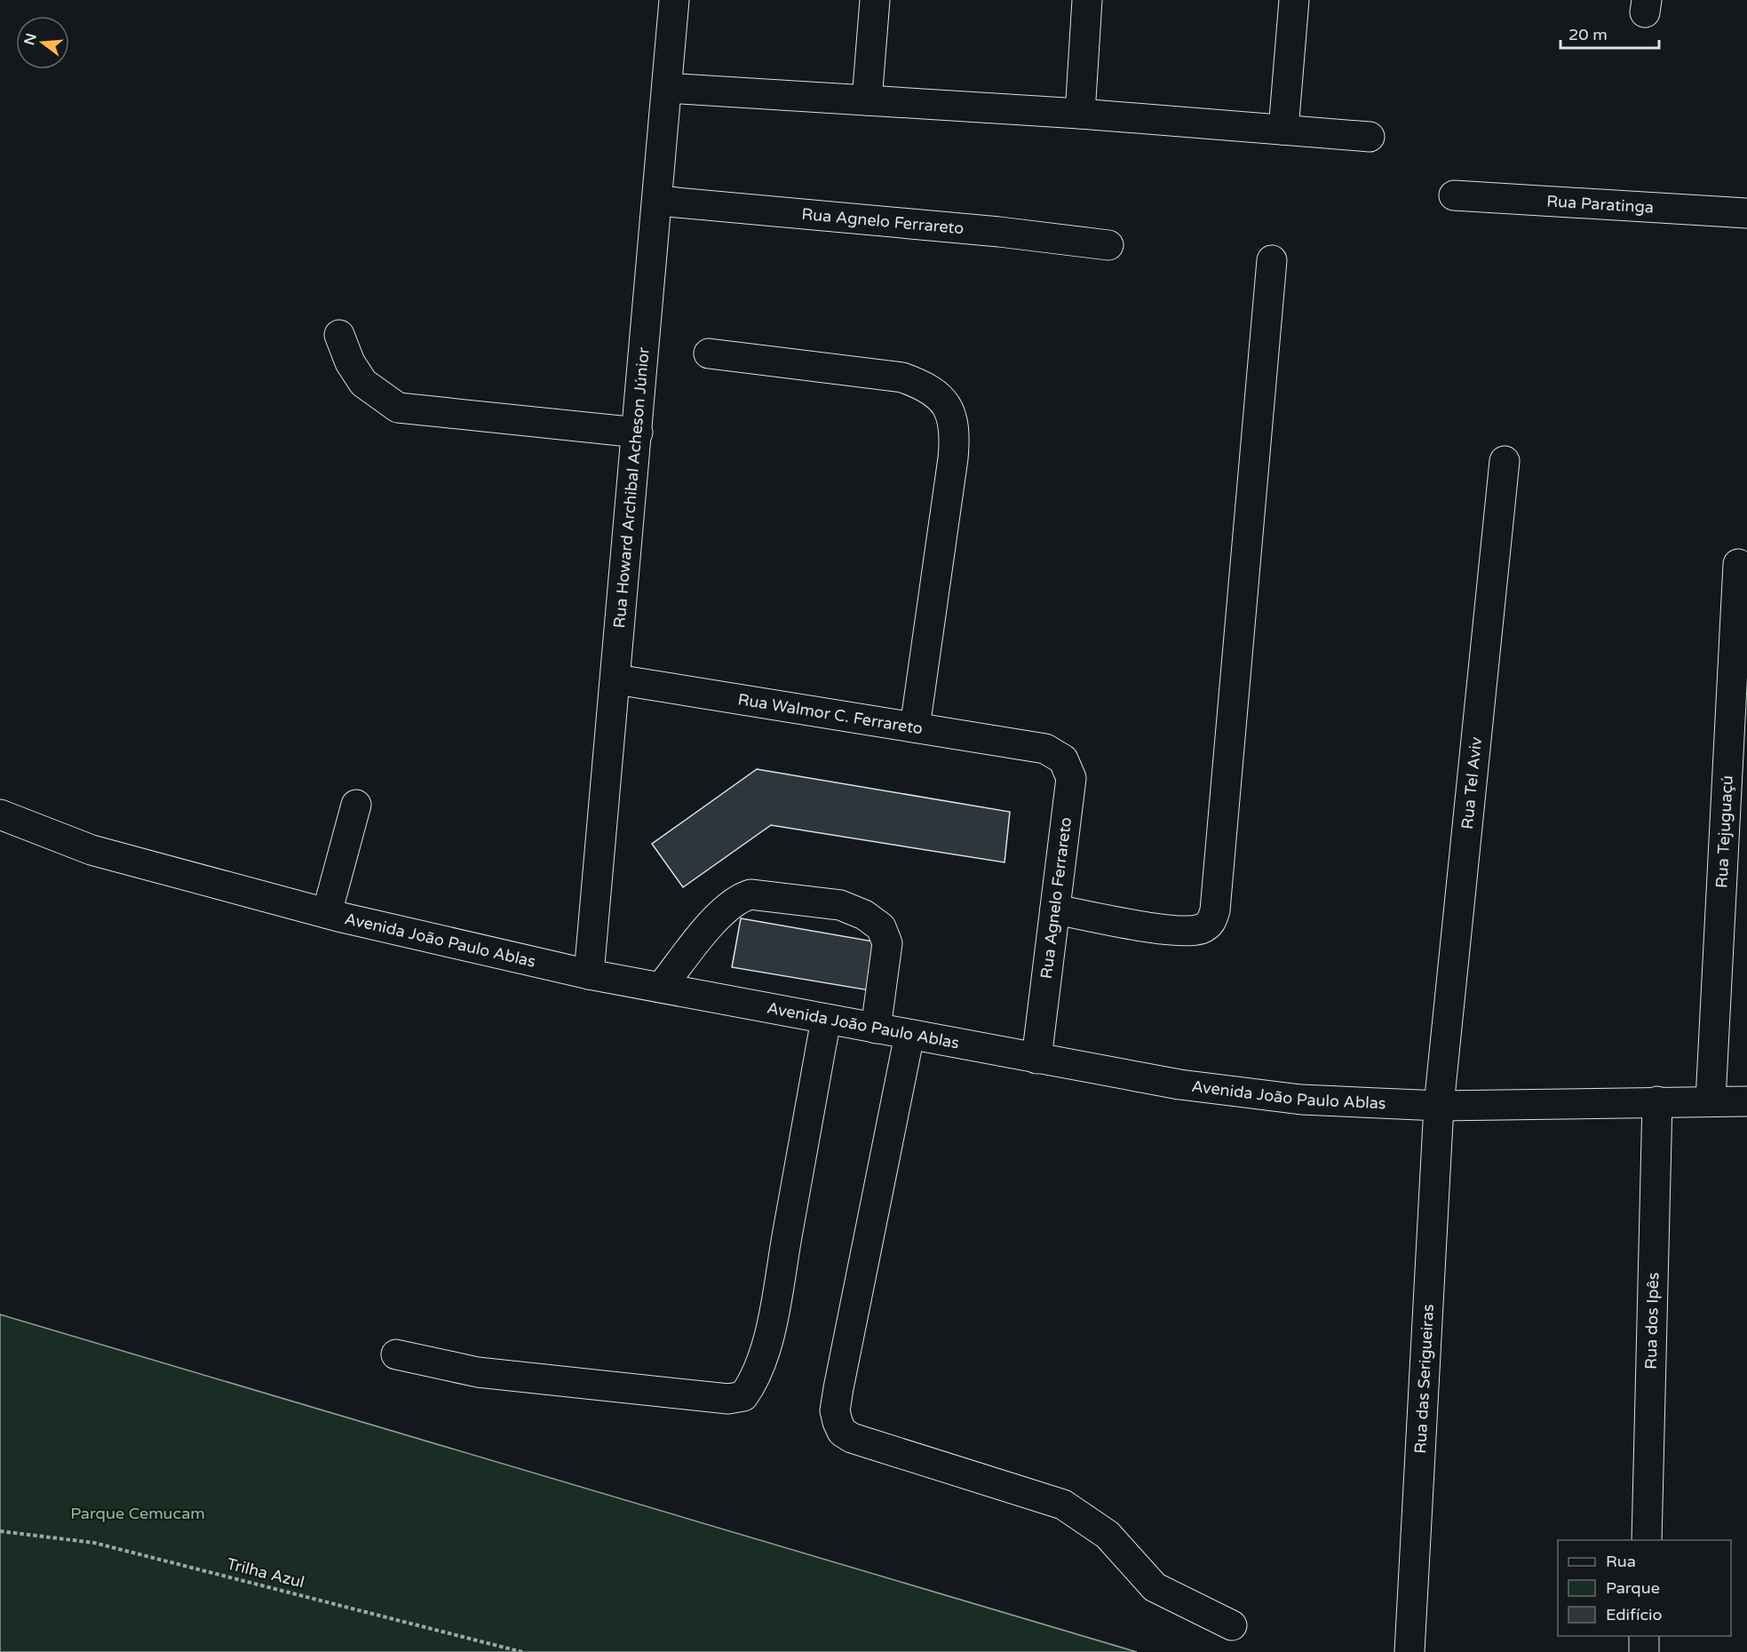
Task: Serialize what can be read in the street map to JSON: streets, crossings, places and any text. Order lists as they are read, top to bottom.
{
  "streets": {
    "street": [
      "Rua Paratinga",
      "Rua Agnelo Ferrareto",
      "Rua Howard Archibal Acheson Júnior",
      "Rua Walmor C. Ferrareto",
      "Rua Tel Aviv",
      "Rua Tejuguaçú",
      "Avenida João Paulo Ablas",
      "Rua dos Ipês",
      "Rua das Serigueiras"
    ],
    "path": ["Trilha Azul"]
  },
  "crossings": [
    ["Rua Agnelo Ferrareto", "Rua Howard Archibal Acheson Júnior"],
    ["Rua Agnelo Ferrareto", "Rua Walmor C. Ferrareto"],
    ["Rua Agnelo Ferrareto", "Avenida João Paulo Ablas"],
    ["Rua Howard Archibal Acheson Júnior", "Rua Walmor C. Ferrareto"],
    ["Rua Howard Archibal Acheson Júnior", "Avenida João Paulo Ablas"],
    ["Rua Tel Aviv", "Avenida João Paulo Ablas"],
    ["Rua Tel Aviv", "Rua das Serigueiras"],
    ["Rua Tejuguaçú", "Avenida João Paulo Ablas"],
    ["Avenida João Paulo Ablas", "Rua dos Ipês"],
    ["Avenida João Paulo Ablas", "Rua das Serigueiras"]
  ],
  "parks": ["Parque Cemucam"],
  "legend": ["Rua", "Parque", "Edifício"],
  "scale_bar": "20 m",
  "north": "left"
}
